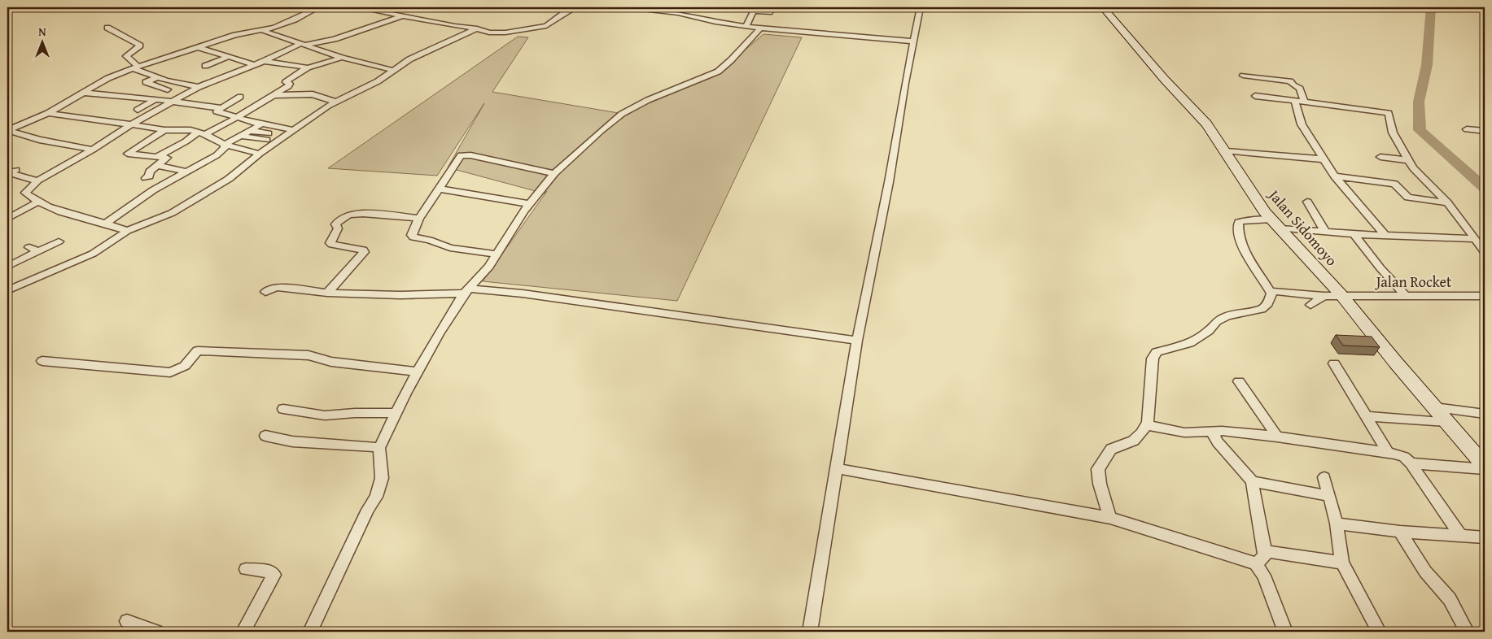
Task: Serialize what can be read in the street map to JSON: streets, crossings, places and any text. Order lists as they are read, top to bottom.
{
  "streets": {
    "main road": ["Jalan Sidomoyo"],
    "street": ["Jalan Rocket"]
  },
  "crossings": [
    ["Jalan Sidomoyo", "Jalan Rocket"]
  ],
  "north": "top"
}
